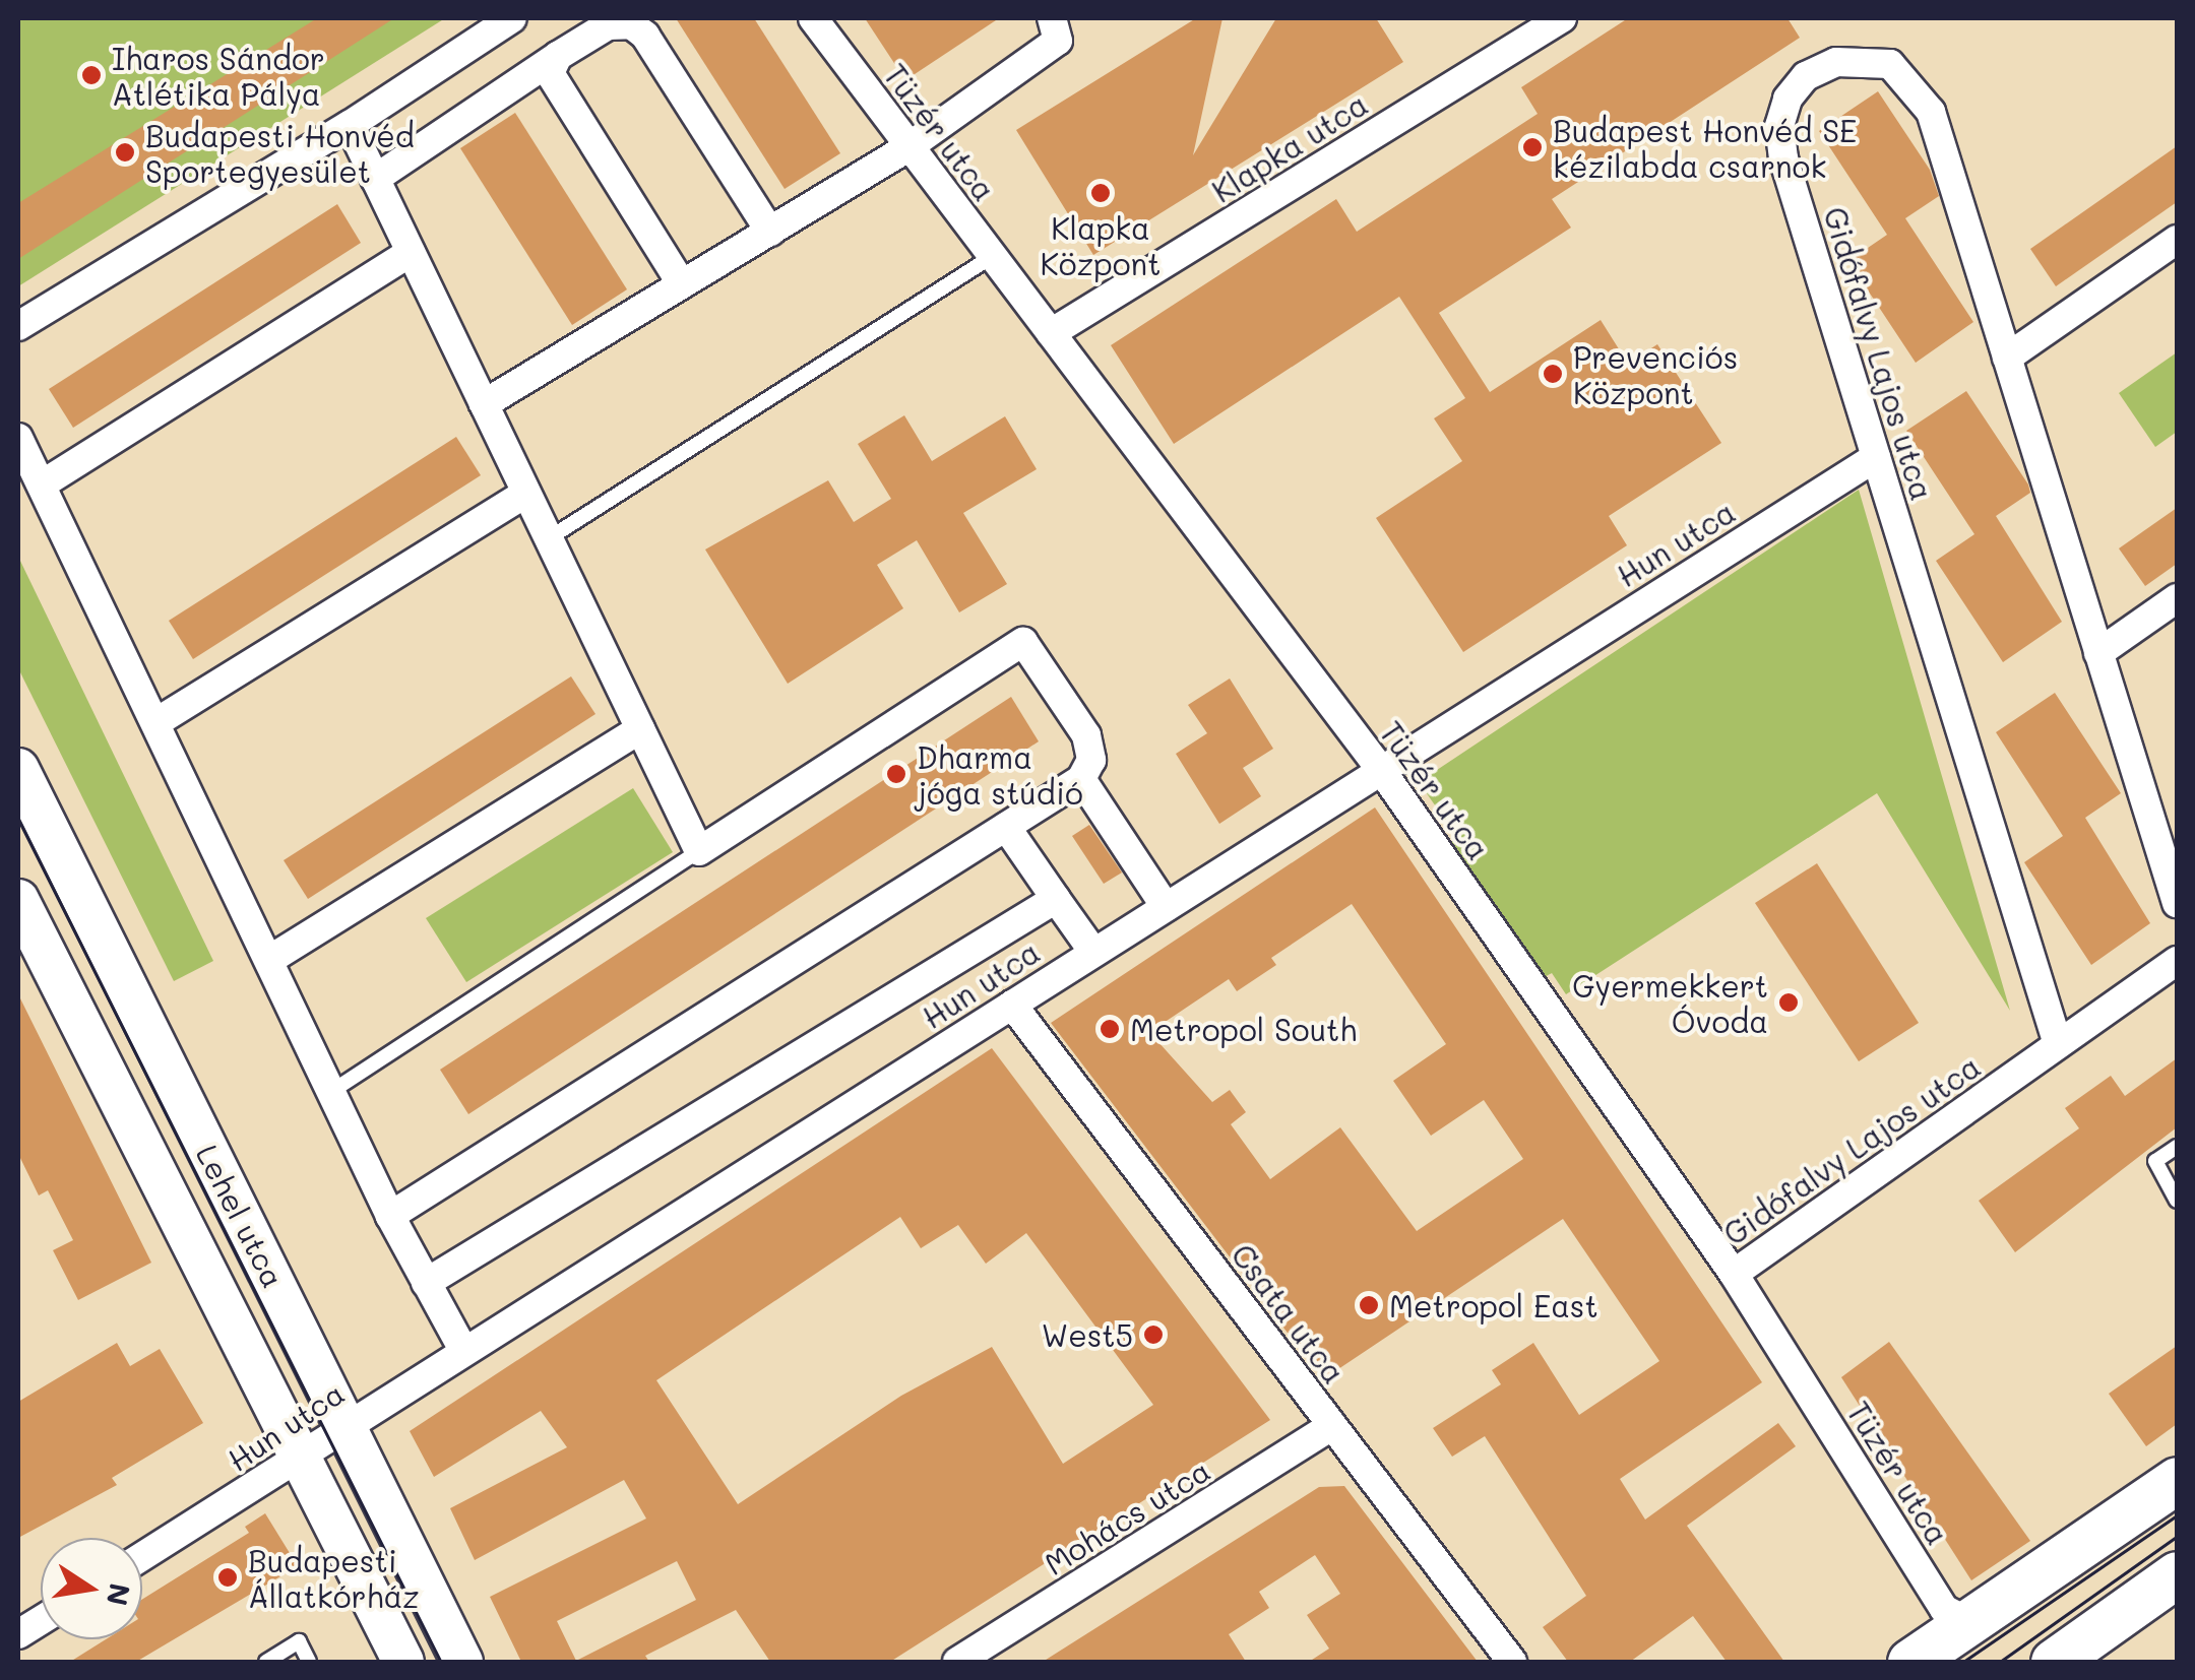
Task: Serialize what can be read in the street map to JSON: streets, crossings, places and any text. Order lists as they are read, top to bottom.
{
  "streets": {
    "main road": ["Lehel utca"],
    "street": [
      "Tüzér utca",
      "Klapka utca",
      "Gidófalvy Lajos utca",
      "Hun utca",
      "Csata utca",
      "Mohács utca"
    ]
  },
  "crossings": [
    ["Tüzér utca", "Klapka utca"],
    ["Tüzér utca", "Gidófalvy Lajos utca"],
    ["Tüzér utca", "Hun utca"],
    ["Gidófalvy Lajos utca", "Hun utca"],
    ["Hun utca", "Lehel utca"],
    ["Hun utca", "Csata utca"],
    ["Csata utca", "Mohács utca"]
  ],
  "places": [
    "Iharos Sándor Atlétika Pálya",
    "Budapest Honvéd SE kézilabda csarnok",
    "Budapesti Honvéd Sportegyesület",
    "Klapka Központ",
    "Prevenciós Központ",
    "Dharma jóga stúdió",
    "Gyermekkert Óvoda",
    "Metropol South",
    "Metropol East",
    "West5",
    "Budapesti Állatkórház"
  ],
  "north": "right"
}
